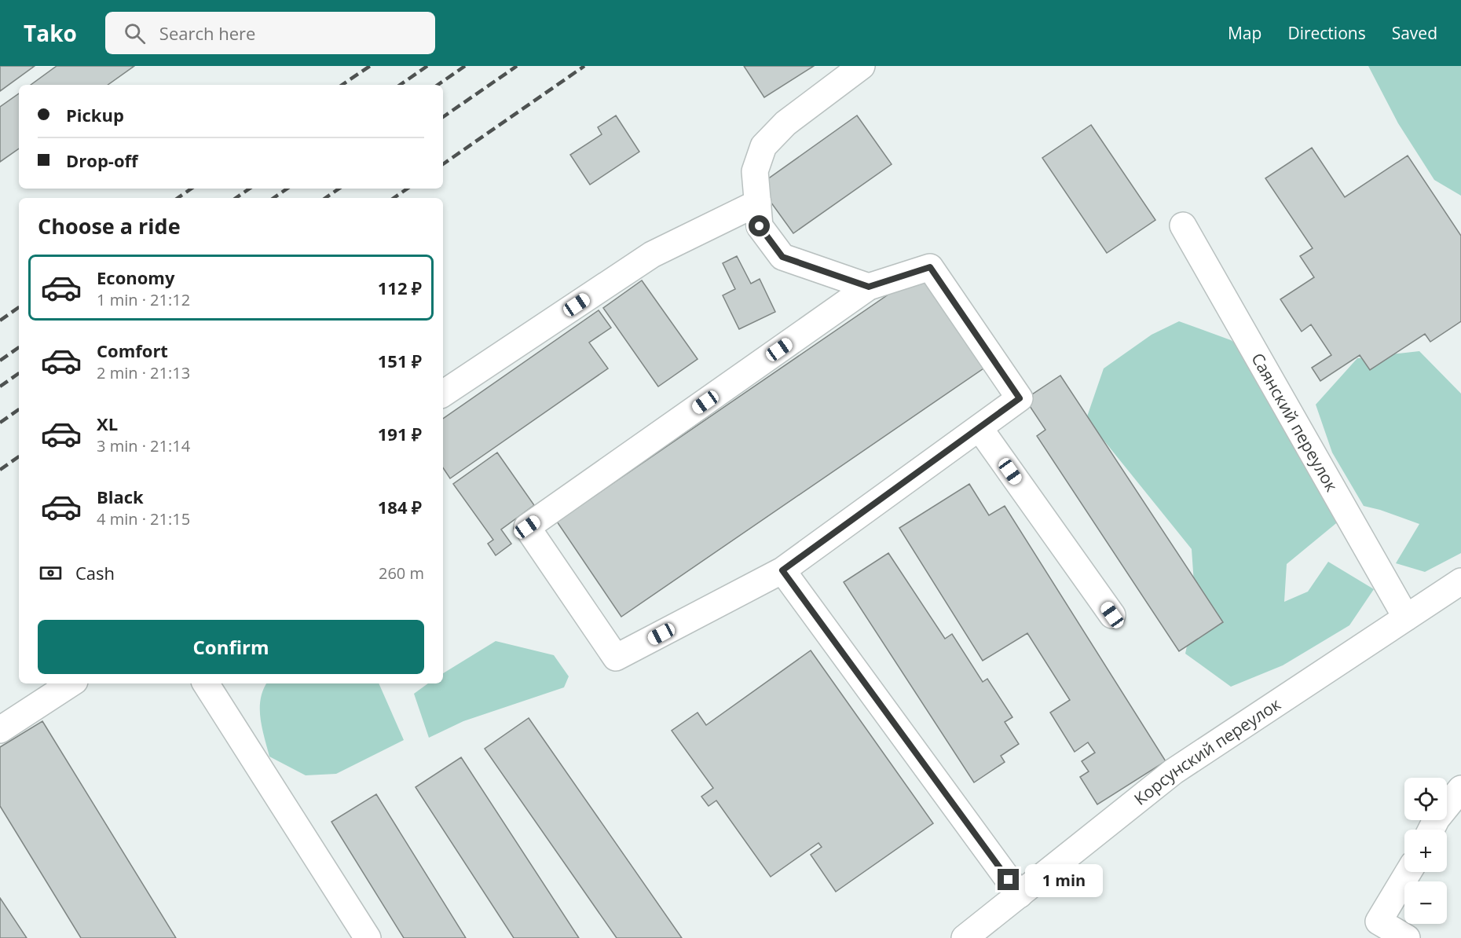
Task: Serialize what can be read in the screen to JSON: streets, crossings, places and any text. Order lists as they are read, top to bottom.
{
  "streets": {
    "street": ["Саянский переулок", "Корсунский переулок"]
  },
  "crossings": [
    ["Саянский переулок", "Корсунский переулок"]
  ],
  "page": {
    "header": "Tako",
    "search": "Search here",
    "nav": ["Map", "Directions", "Saved"],
    "banner": ["Pickup", "Drop-off"],
    "heading": "Choose a ride",
    "list": [
      {
        "name": "Economy",
        "note": "1 min · 21:12",
        "value": "112 ₽"
      },
      {
        "name": "Comfort",
        "note": "2 min · 21:13",
        "value": "151 ₽"
      },
      {
        "name": "XL",
        "note": "3 min · 21:14",
        "value": "191 ₽"
      },
      {
        "name": "Black",
        "note": "4 min · 21:15",
        "value": "184 ₽"
      }
    ],
    "pay": ["Cash", "260 m"],
    "buttons": "Confirm",
    "map_buttons": ["+", "−"],
    "bubble": "1 min"
  }
}
